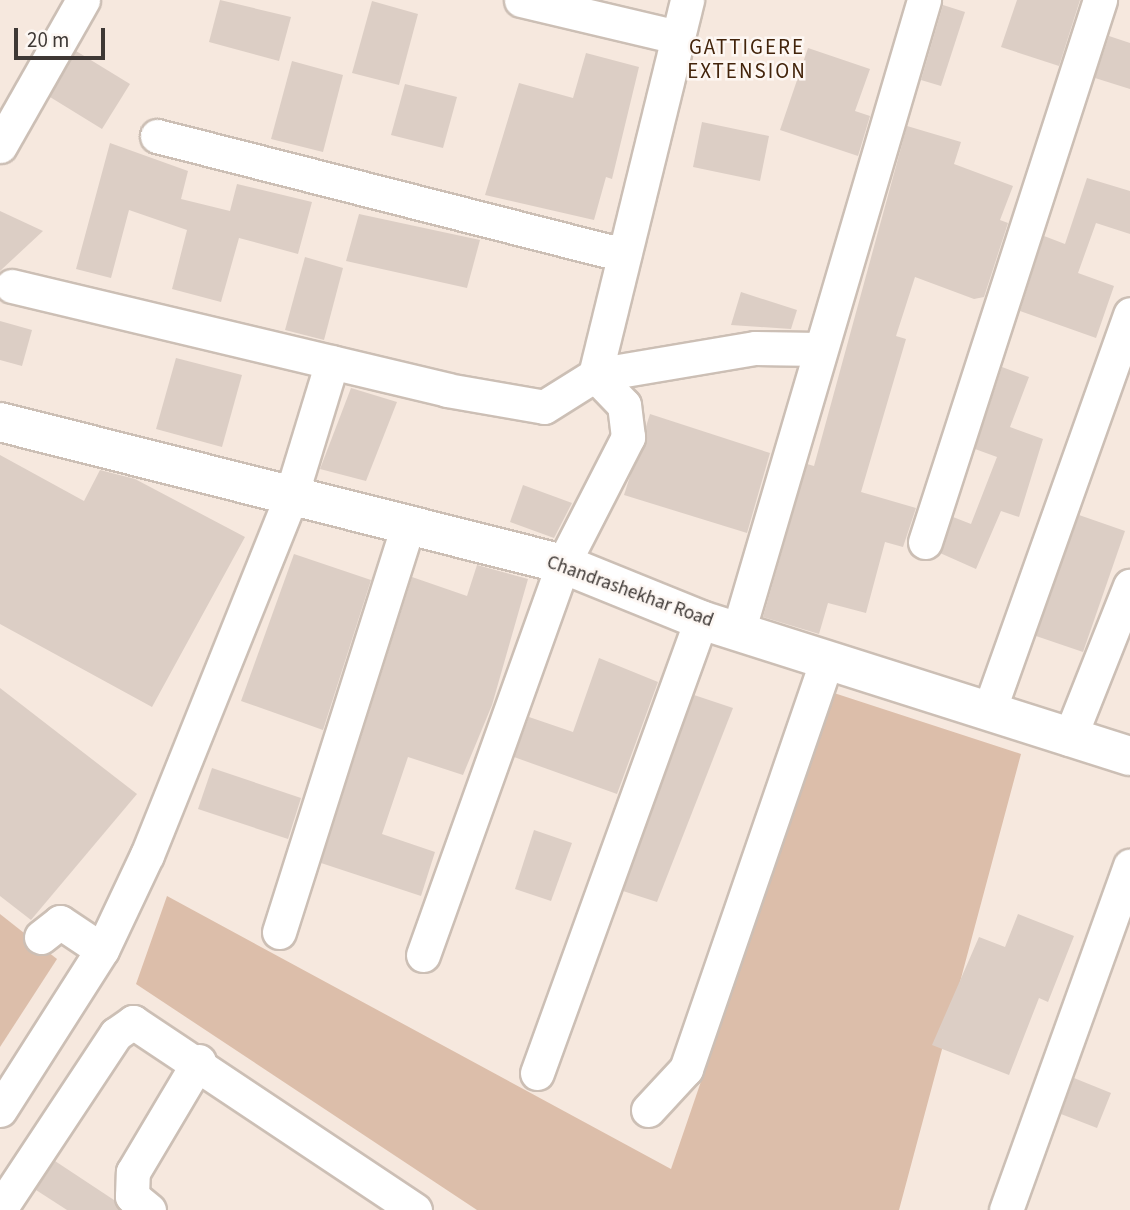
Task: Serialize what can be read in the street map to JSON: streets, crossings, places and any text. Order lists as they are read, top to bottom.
{
  "streets": {
    "street": ["Chandrashekhar Road"]
  },
  "districts": ["GATTIGERE EXTENSION"],
  "scale_bar": "20 m"
}
